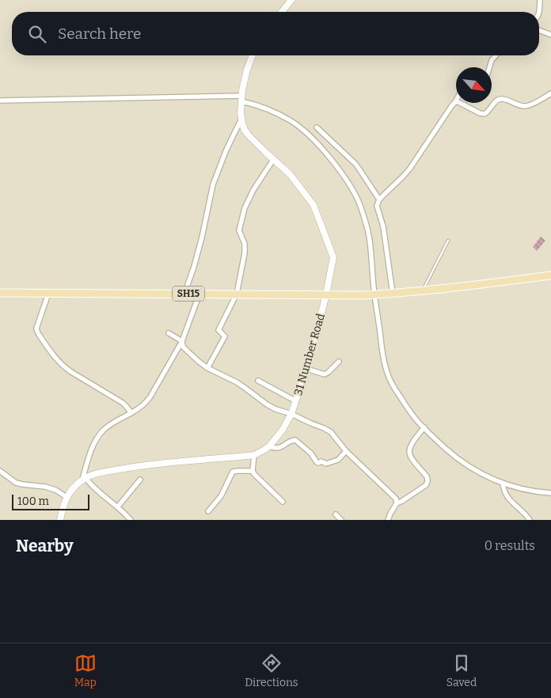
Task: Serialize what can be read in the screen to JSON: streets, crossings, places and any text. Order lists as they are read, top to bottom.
{
  "streets": {
    "main road": ["SH15", "31 Number Road"]
  },
  "crossings": [
    ["SH15", "31 Number Road"]
  ],
  "scale_bar": "100 m",
  "north": "bottom right",
  "page": {
    "search": "Search here",
    "scale": "100 m",
    "heading": ["Nearby", "0 results"],
    "nav": ["Map", "Directions", "Saved"]
  }
}
